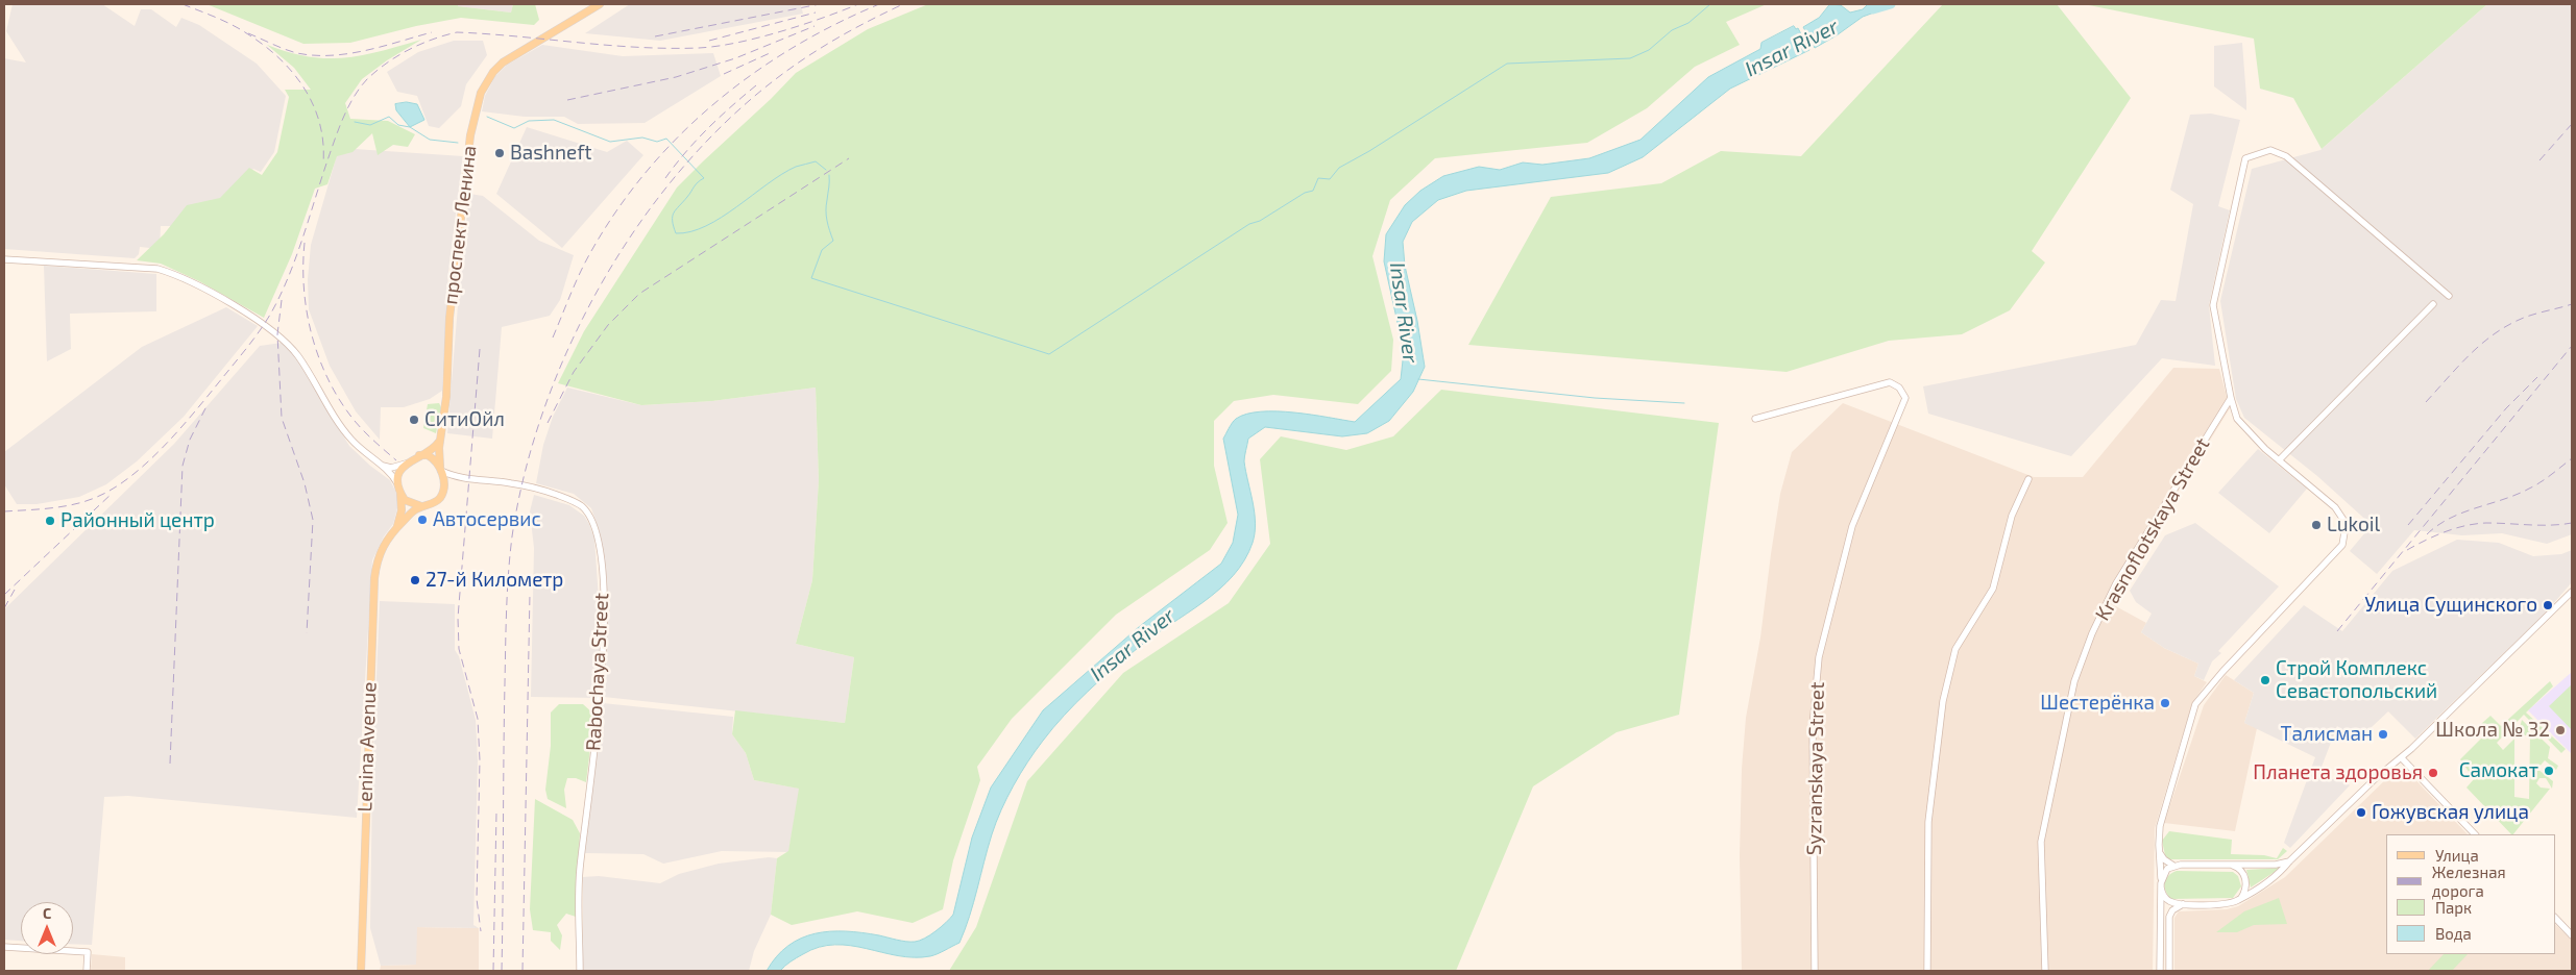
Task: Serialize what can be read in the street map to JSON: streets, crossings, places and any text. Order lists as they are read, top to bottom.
{
  "streets": {
    "main road": ["проспект Ленина", "Lenina Avenue"],
    "street": ["Krasnoflotskaya Street", "Rabochaya Street", "Syzranskaya Street"]
  },
  "crossings": [
    ["проспект Ленина", "Rabochaya Street"],
    ["проспект Ленина", "Lenina Avenue"],
    ["Rabochaya Street", "Lenina Avenue"]
  ],
  "water": ["Insar River"],
  "places": [
    "Bashneft",
    "СитиОйл",
    "Автосервис",
    "Районный центр",
    "Lukoil",
    "27-й Километр",
    "Улица Сущинского",
    "Строй Комплекс Севастопольский",
    "Шестерёнка",
    "Школа № 32",
    "Талисман",
    "Самокат",
    "Планета здоровья",
    "Гожувская улица"
  ],
  "legend": [
    "Улица",
    "Железная дорога",
    "Парк",
    "Вода"
  ],
  "north": "top"
}
